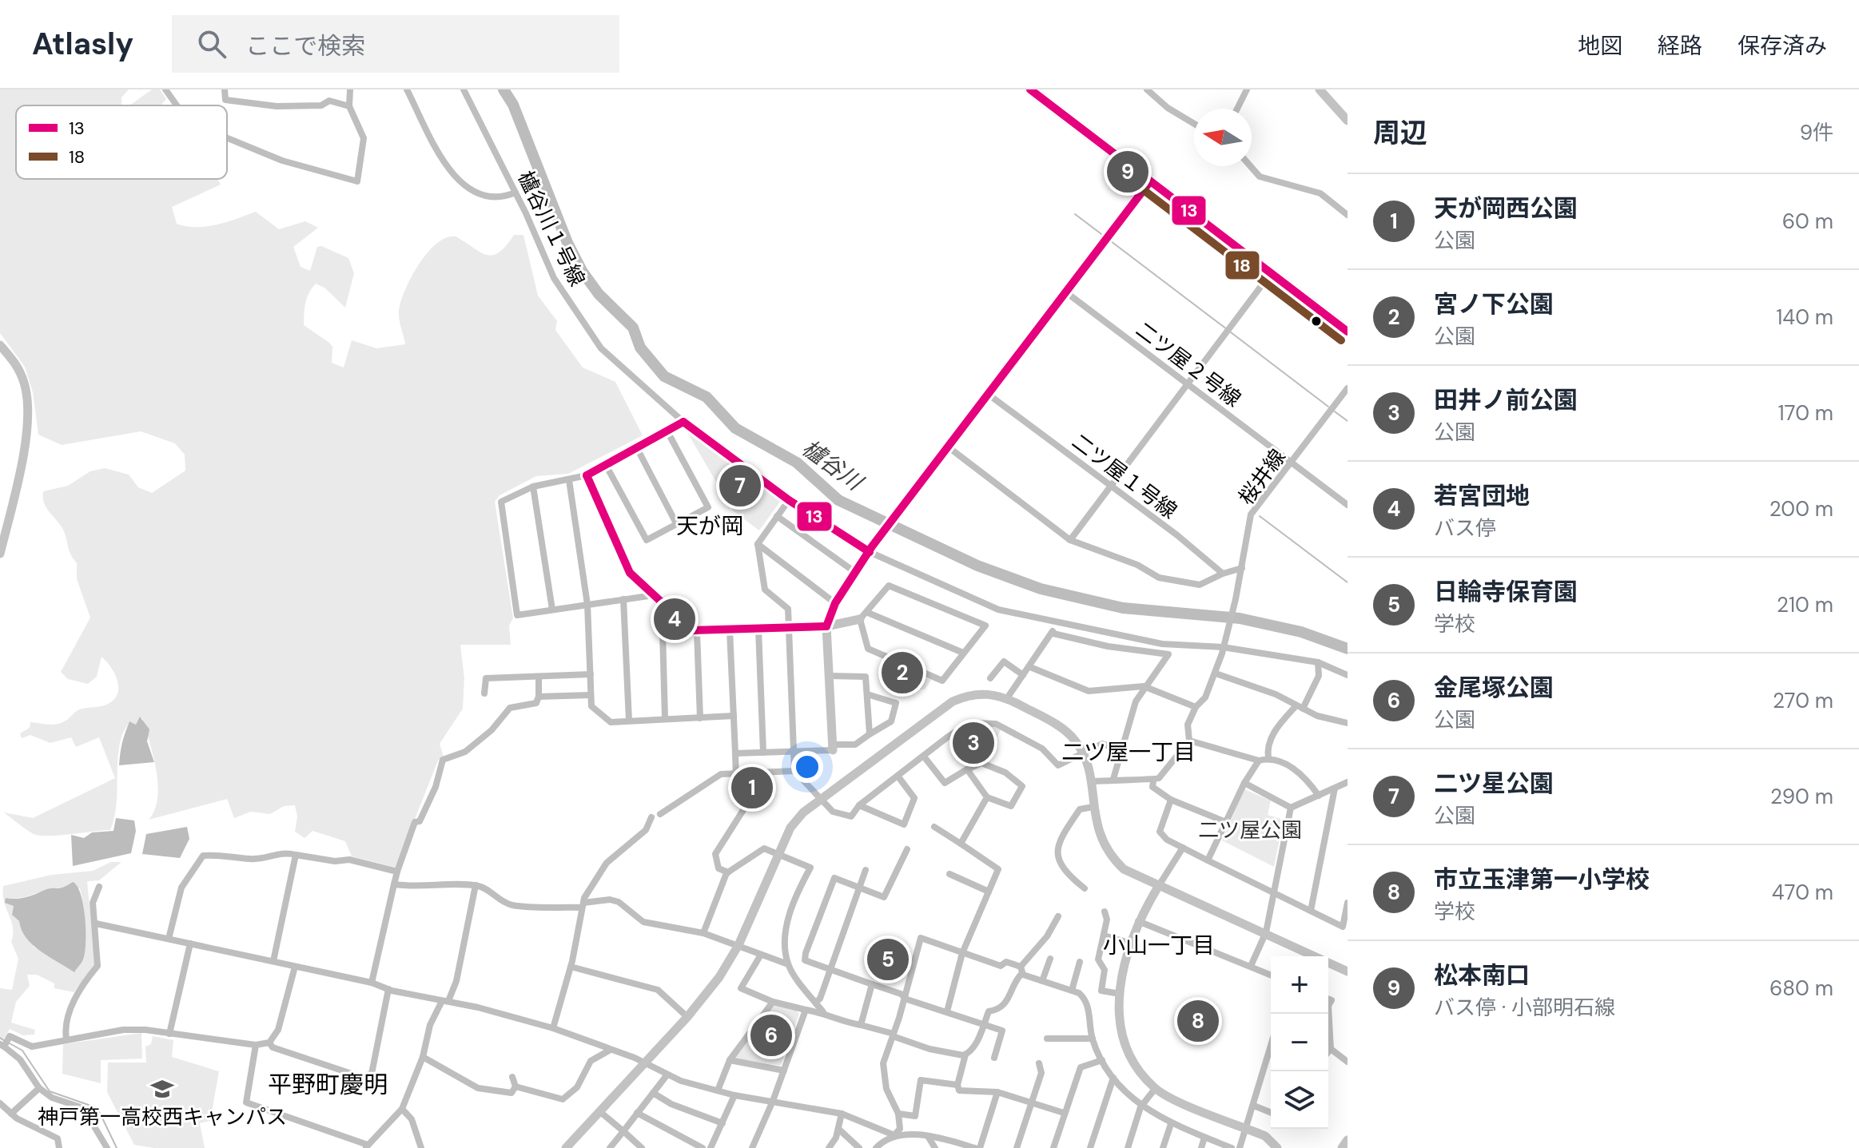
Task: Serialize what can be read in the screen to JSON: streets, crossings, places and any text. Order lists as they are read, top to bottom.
{
  "streets": {
    "street": [
      "櫨谷川１号線",
      "二ツ屋２号線",
      "二ツ屋１号線",
      "桜井線"
    ]
  },
  "crossings": [
    ["櫨谷川１号線", "桜井線"],
    ["二ツ屋２号線", "桜井線"]
  ],
  "districts": [
    "天が岡",
    "二ツ屋一丁目",
    "小山一丁目",
    "平野町慶明"
  ],
  "water": ["櫨谷川"],
  "parks": ["二ツ屋公園"],
  "places": {
    "school or university": ["神戸第一高校西キャンパス"]
  },
  "lines": ["transit line 13", "transit line 18"],
  "legend": ["13", "18"],
  "north": "left",
  "page": {
    "header": "Atlasly",
    "search": "ここで検索",
    "nav": ["地図", "経路", "保存済み"],
    "heading": ["周辺", "9件"],
    "pins": [
      "9",
      "7",
      "4",
      "2",
      "3",
      "1",
      "5",
      "8",
      "6"
    ],
    "list": [
      {
        "mark": "1",
        "name": "天が岡西公園",
        "note": "公園",
        "value": "60 m"
      },
      {
        "mark": "2",
        "name": "宮ノ下公園",
        "note": "公園",
        "value": "140 m"
      },
      {
        "mark": "3",
        "name": "田井ノ前公園",
        "note": "公園",
        "value": "170 m"
      },
      {
        "mark": "4",
        "name": "若宮団地",
        "note": "バス停",
        "value": "200 m"
      },
      {
        "mark": "5",
        "name": "日輪寺保育園",
        "note": "学校",
        "value": "210 m"
      },
      {
        "mark": "6",
        "name": "金尾塚公園",
        "note": "公園",
        "value": "270 m"
      },
      {
        "mark": "7",
        "name": "二ツ星公園",
        "note": "公園",
        "value": "290 m"
      },
      {
        "mark": "8",
        "name": "市立玉津第一小学校",
        "note": "学校",
        "value": "470 m"
      },
      {
        "mark": "9",
        "name": "松本南口",
        "note": "バス停 · 小部明石線",
        "value": "680 m"
      }
    ],
    "map_buttons": ["+", "−"]
  }
}
